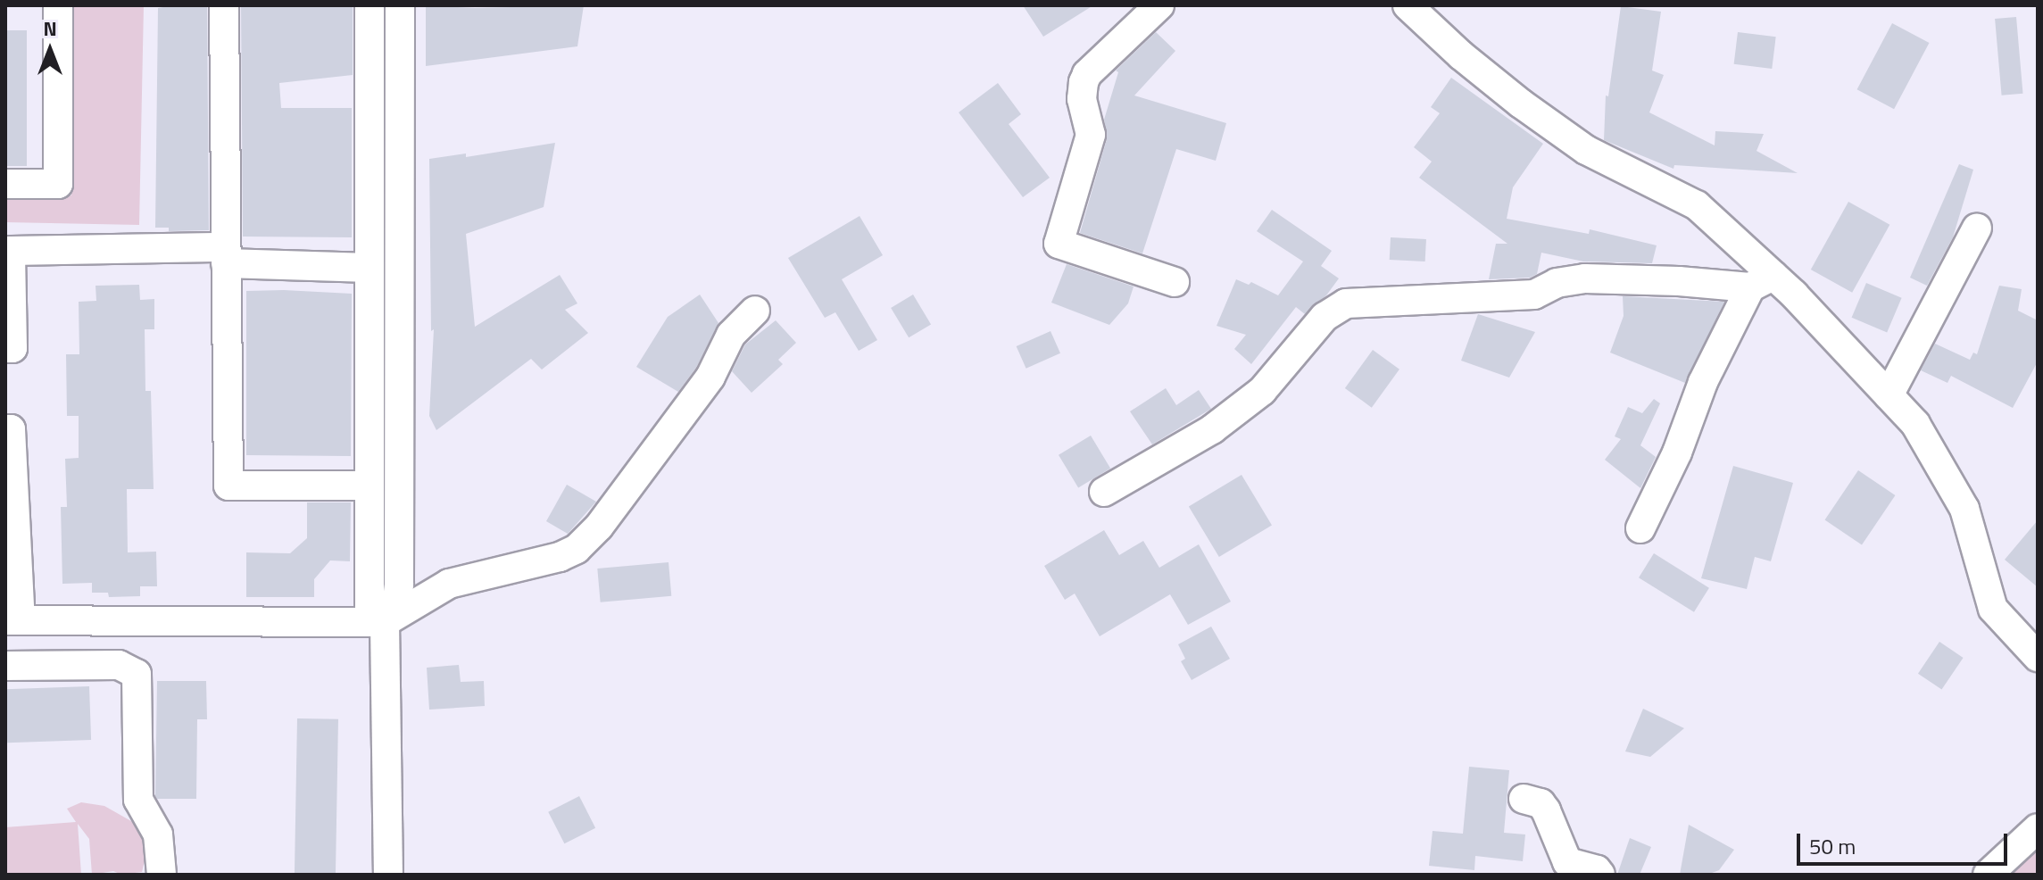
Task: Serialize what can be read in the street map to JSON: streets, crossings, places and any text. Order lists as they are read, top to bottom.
{
  "scale_bar": "50 m",
  "north": "top"
}
